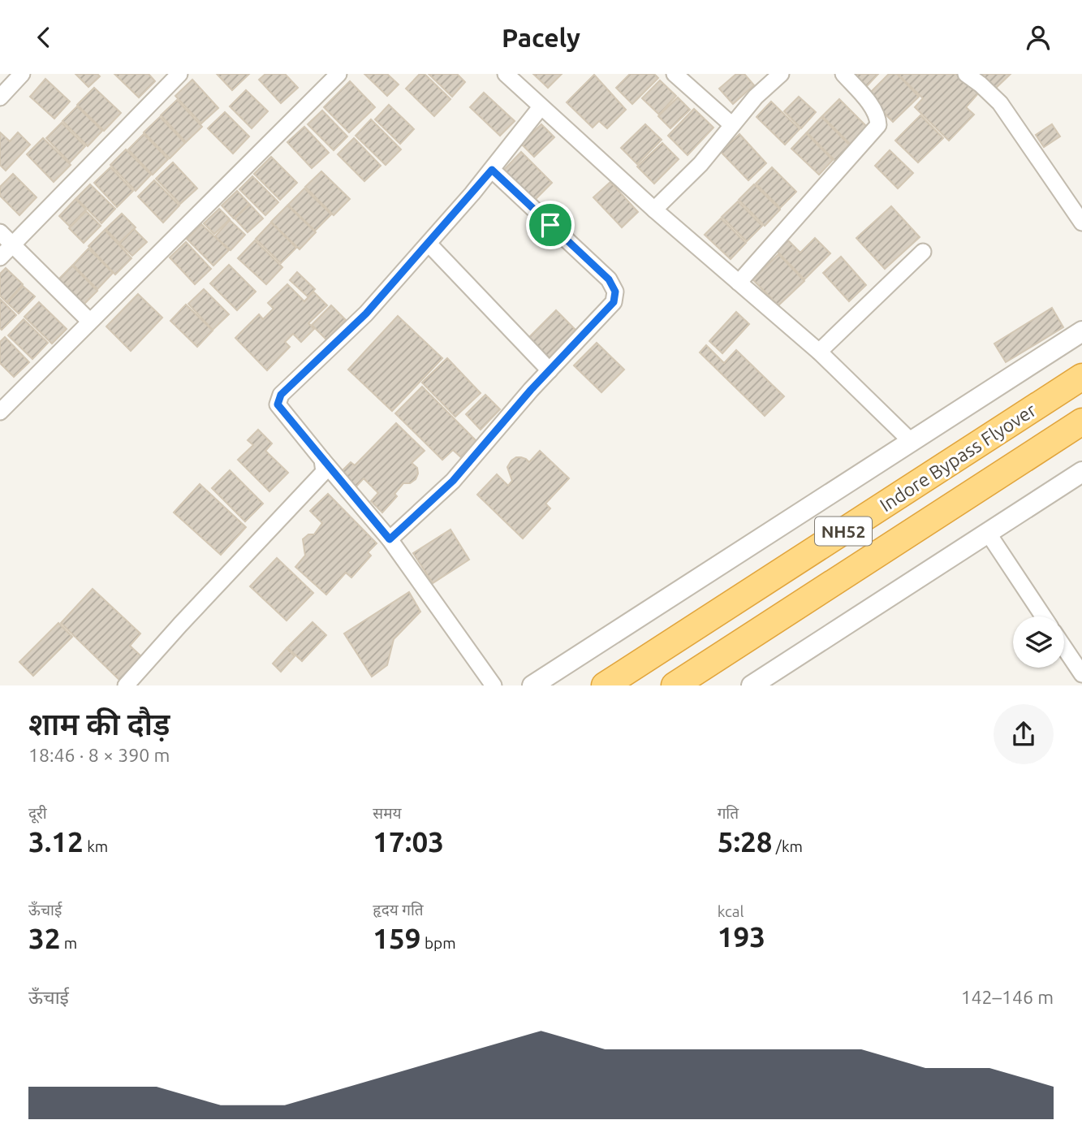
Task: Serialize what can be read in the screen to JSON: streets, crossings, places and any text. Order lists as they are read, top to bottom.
{
  "streets": {
    "highway": ["Indore Bypass Flyover", "NH52"]
  },
  "page": {
    "header": "Pacely",
    "heading": ["शाम की दौड़", "18:46 · 8 × 390 m"],
    "stats": [
      ["दूरी", "3.12 km"],
      ["समय", "17:03"],
      ["गति", "5:28 /km"],
      ["ऊँचाई", "32 m"],
      ["हृदय गति", "159 bpm"],
      ["kcal", "193"]
    ],
    "chart": ["ऊँचाई", "142–146 m"]
  }
}
